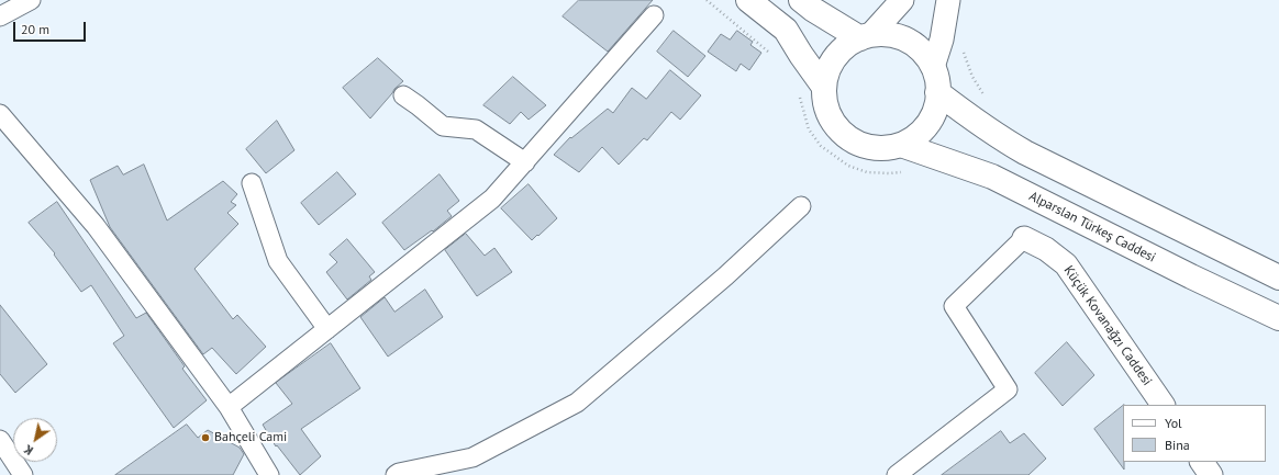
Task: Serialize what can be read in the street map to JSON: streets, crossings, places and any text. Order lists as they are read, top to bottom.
{
  "streets": {
    "main road": ["Alparslan Türkeş Caddesi"],
    "street": ["Küçük Kovanağzı Caddesi"]
  },
  "places": ["Bahçeli Cami"],
  "legend": ["Yol", "Bina"],
  "scale_bar": "20 m",
  "north": "bottom left"
}
